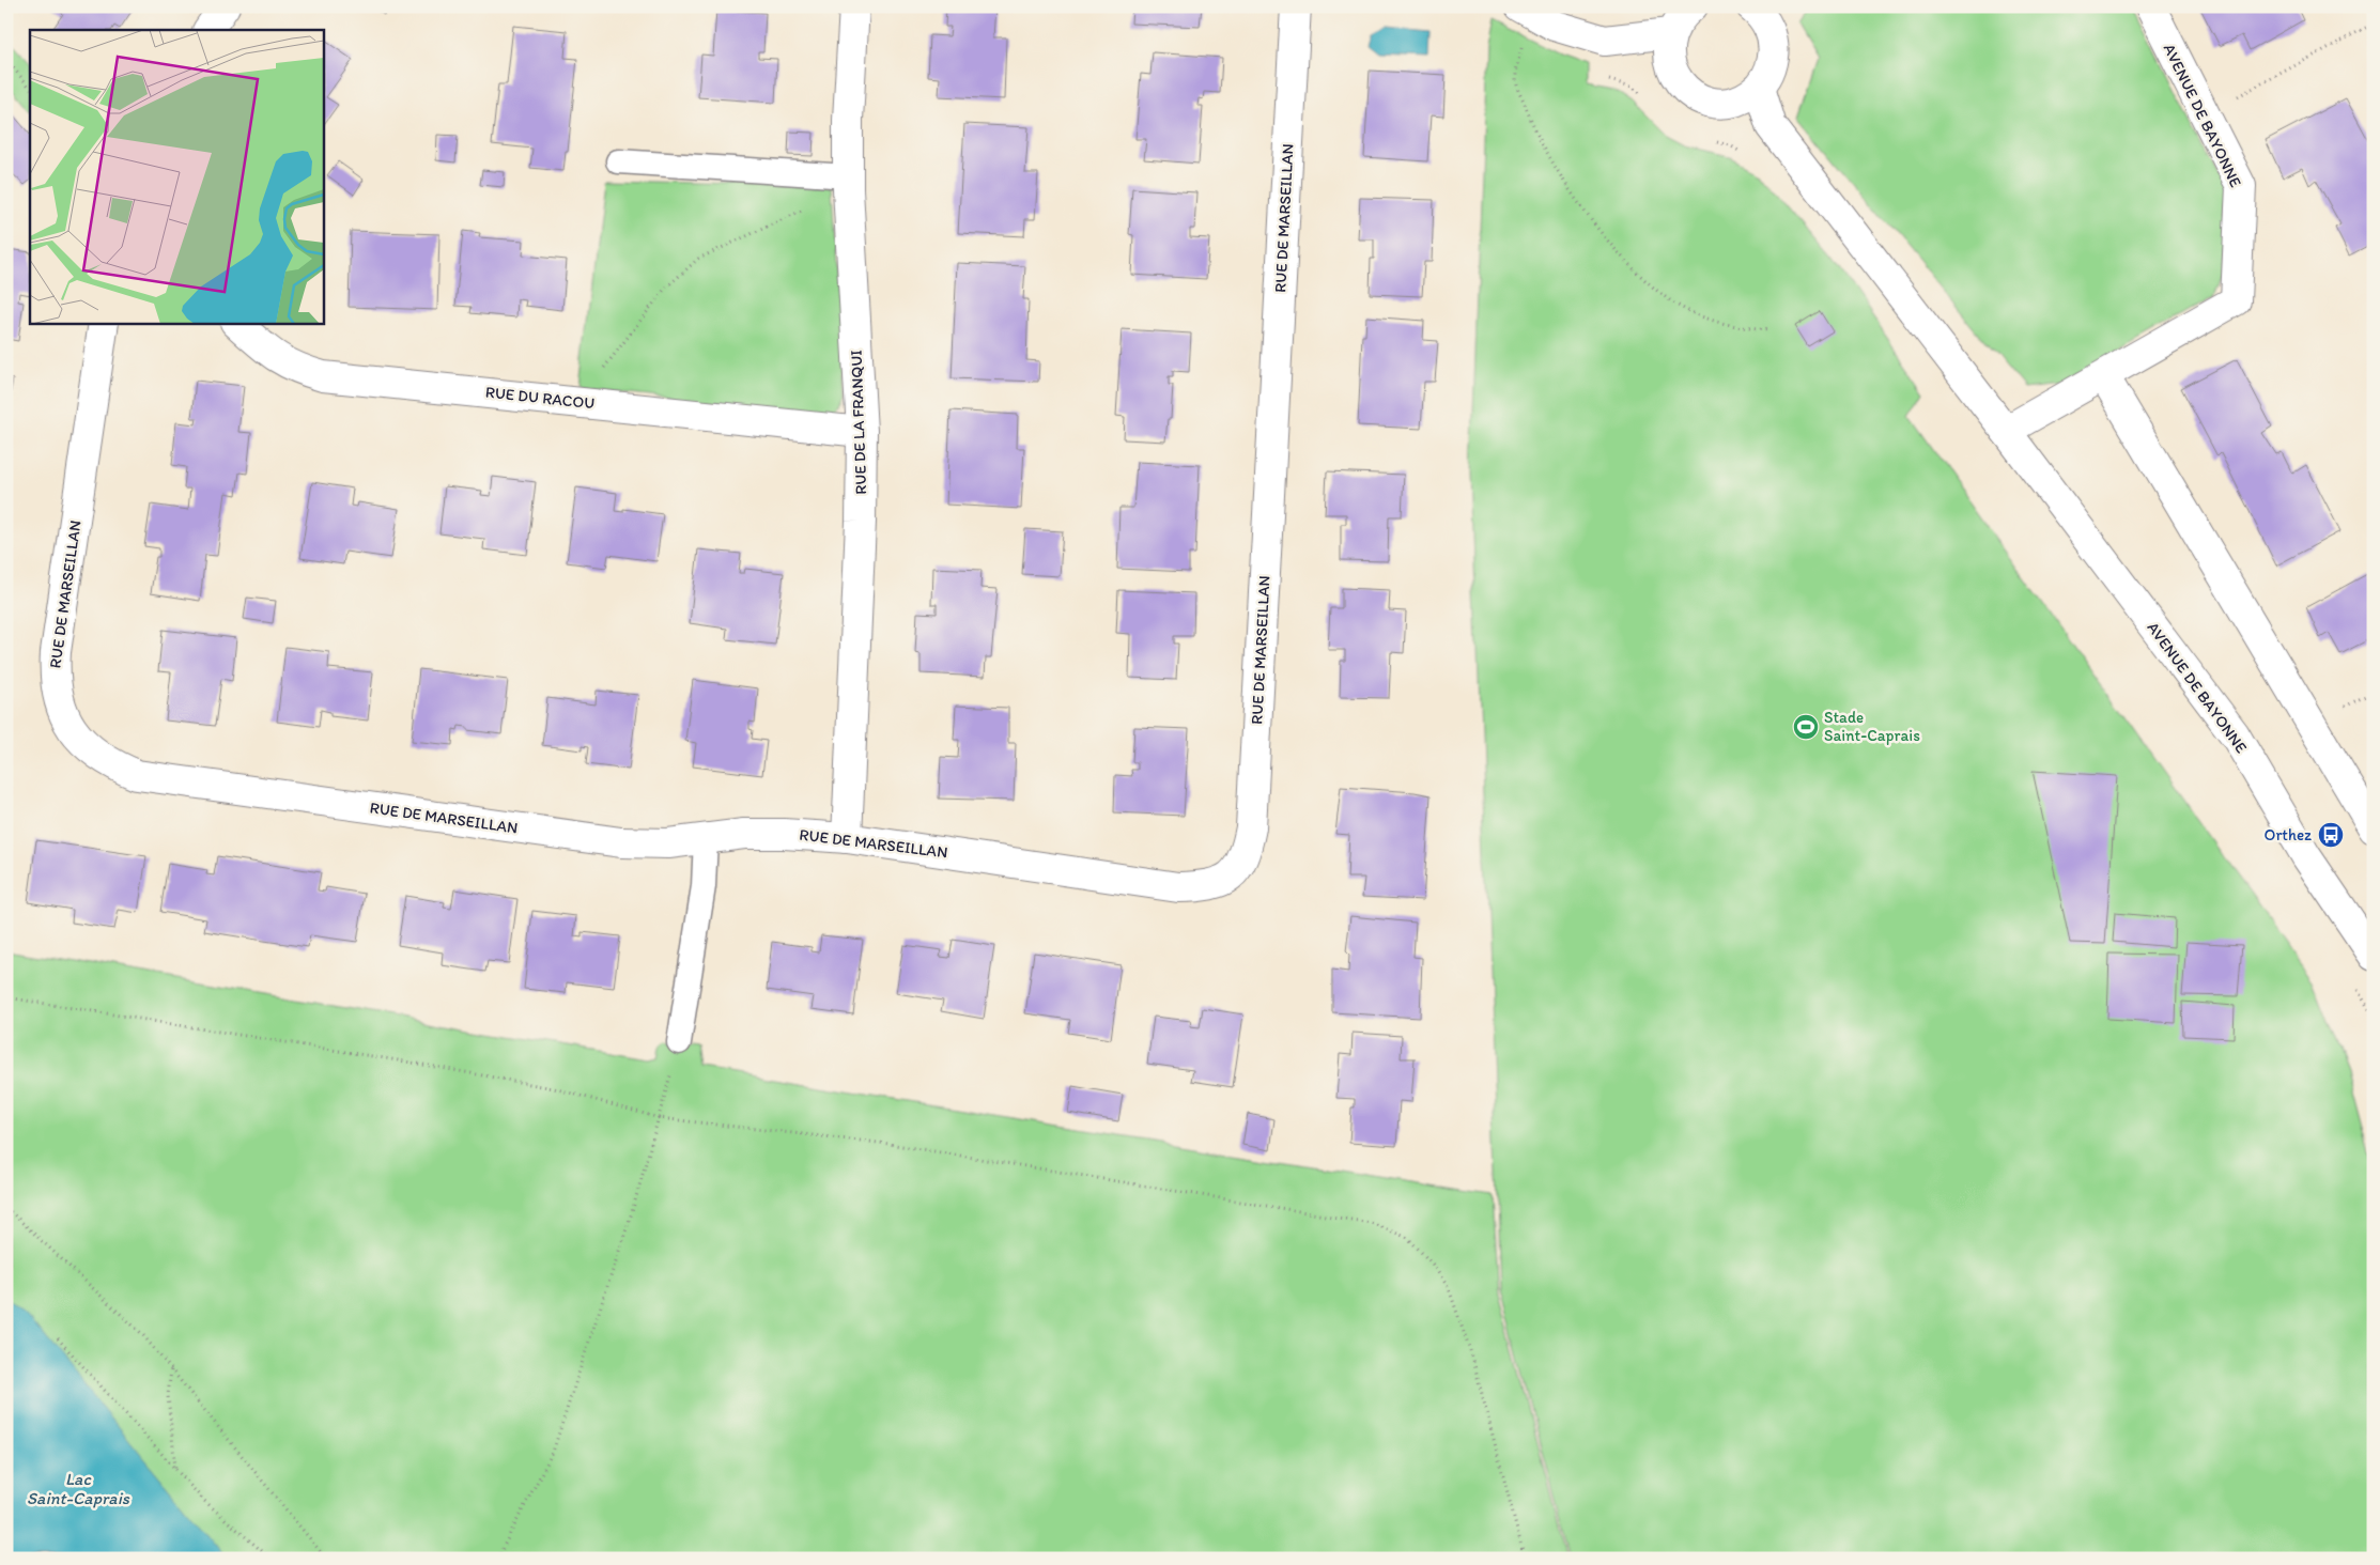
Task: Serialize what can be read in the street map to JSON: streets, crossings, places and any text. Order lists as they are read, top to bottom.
{
  "streets": {
    "street": [
      "AVENUE DE BAYONNE",
      "RUE DE MARSEILLAN",
      "RUE DU RACOU",
      "RUE DE LA FRANQUI"
    ]
  },
  "crossings": [
    ["RUE DE MARSEILLAN", "RUE DE LA FRANQUI"],
    ["RUE DU RACOU", "RUE DE LA FRANQUI"]
  ],
  "water": ["Lac Saint-Caprais"],
  "places": {
    "sports": ["Stade Saint-Caprais"],
    "bus stop": ["Orthez"]
  }
}
